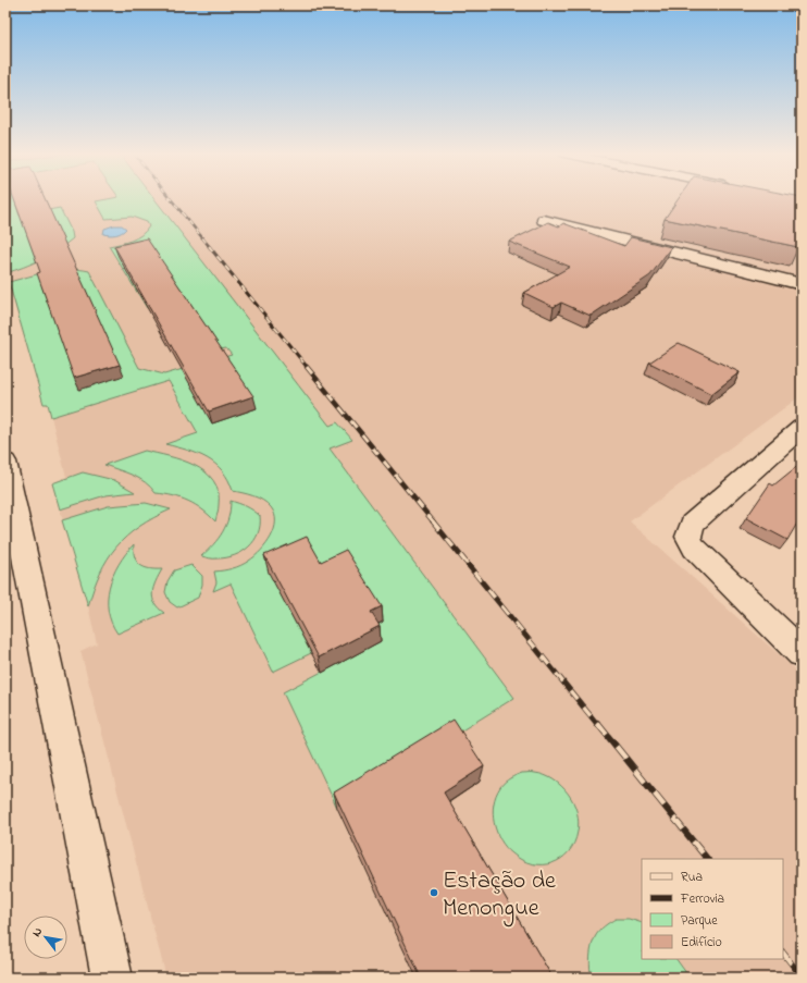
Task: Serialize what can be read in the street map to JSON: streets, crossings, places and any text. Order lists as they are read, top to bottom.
{
  "places": ["Estação de Menongue"],
  "legend": [
    "Rua",
    "Ferrovia",
    "Parque",
    "Edifício"
  ],
  "north": "top left"
}
